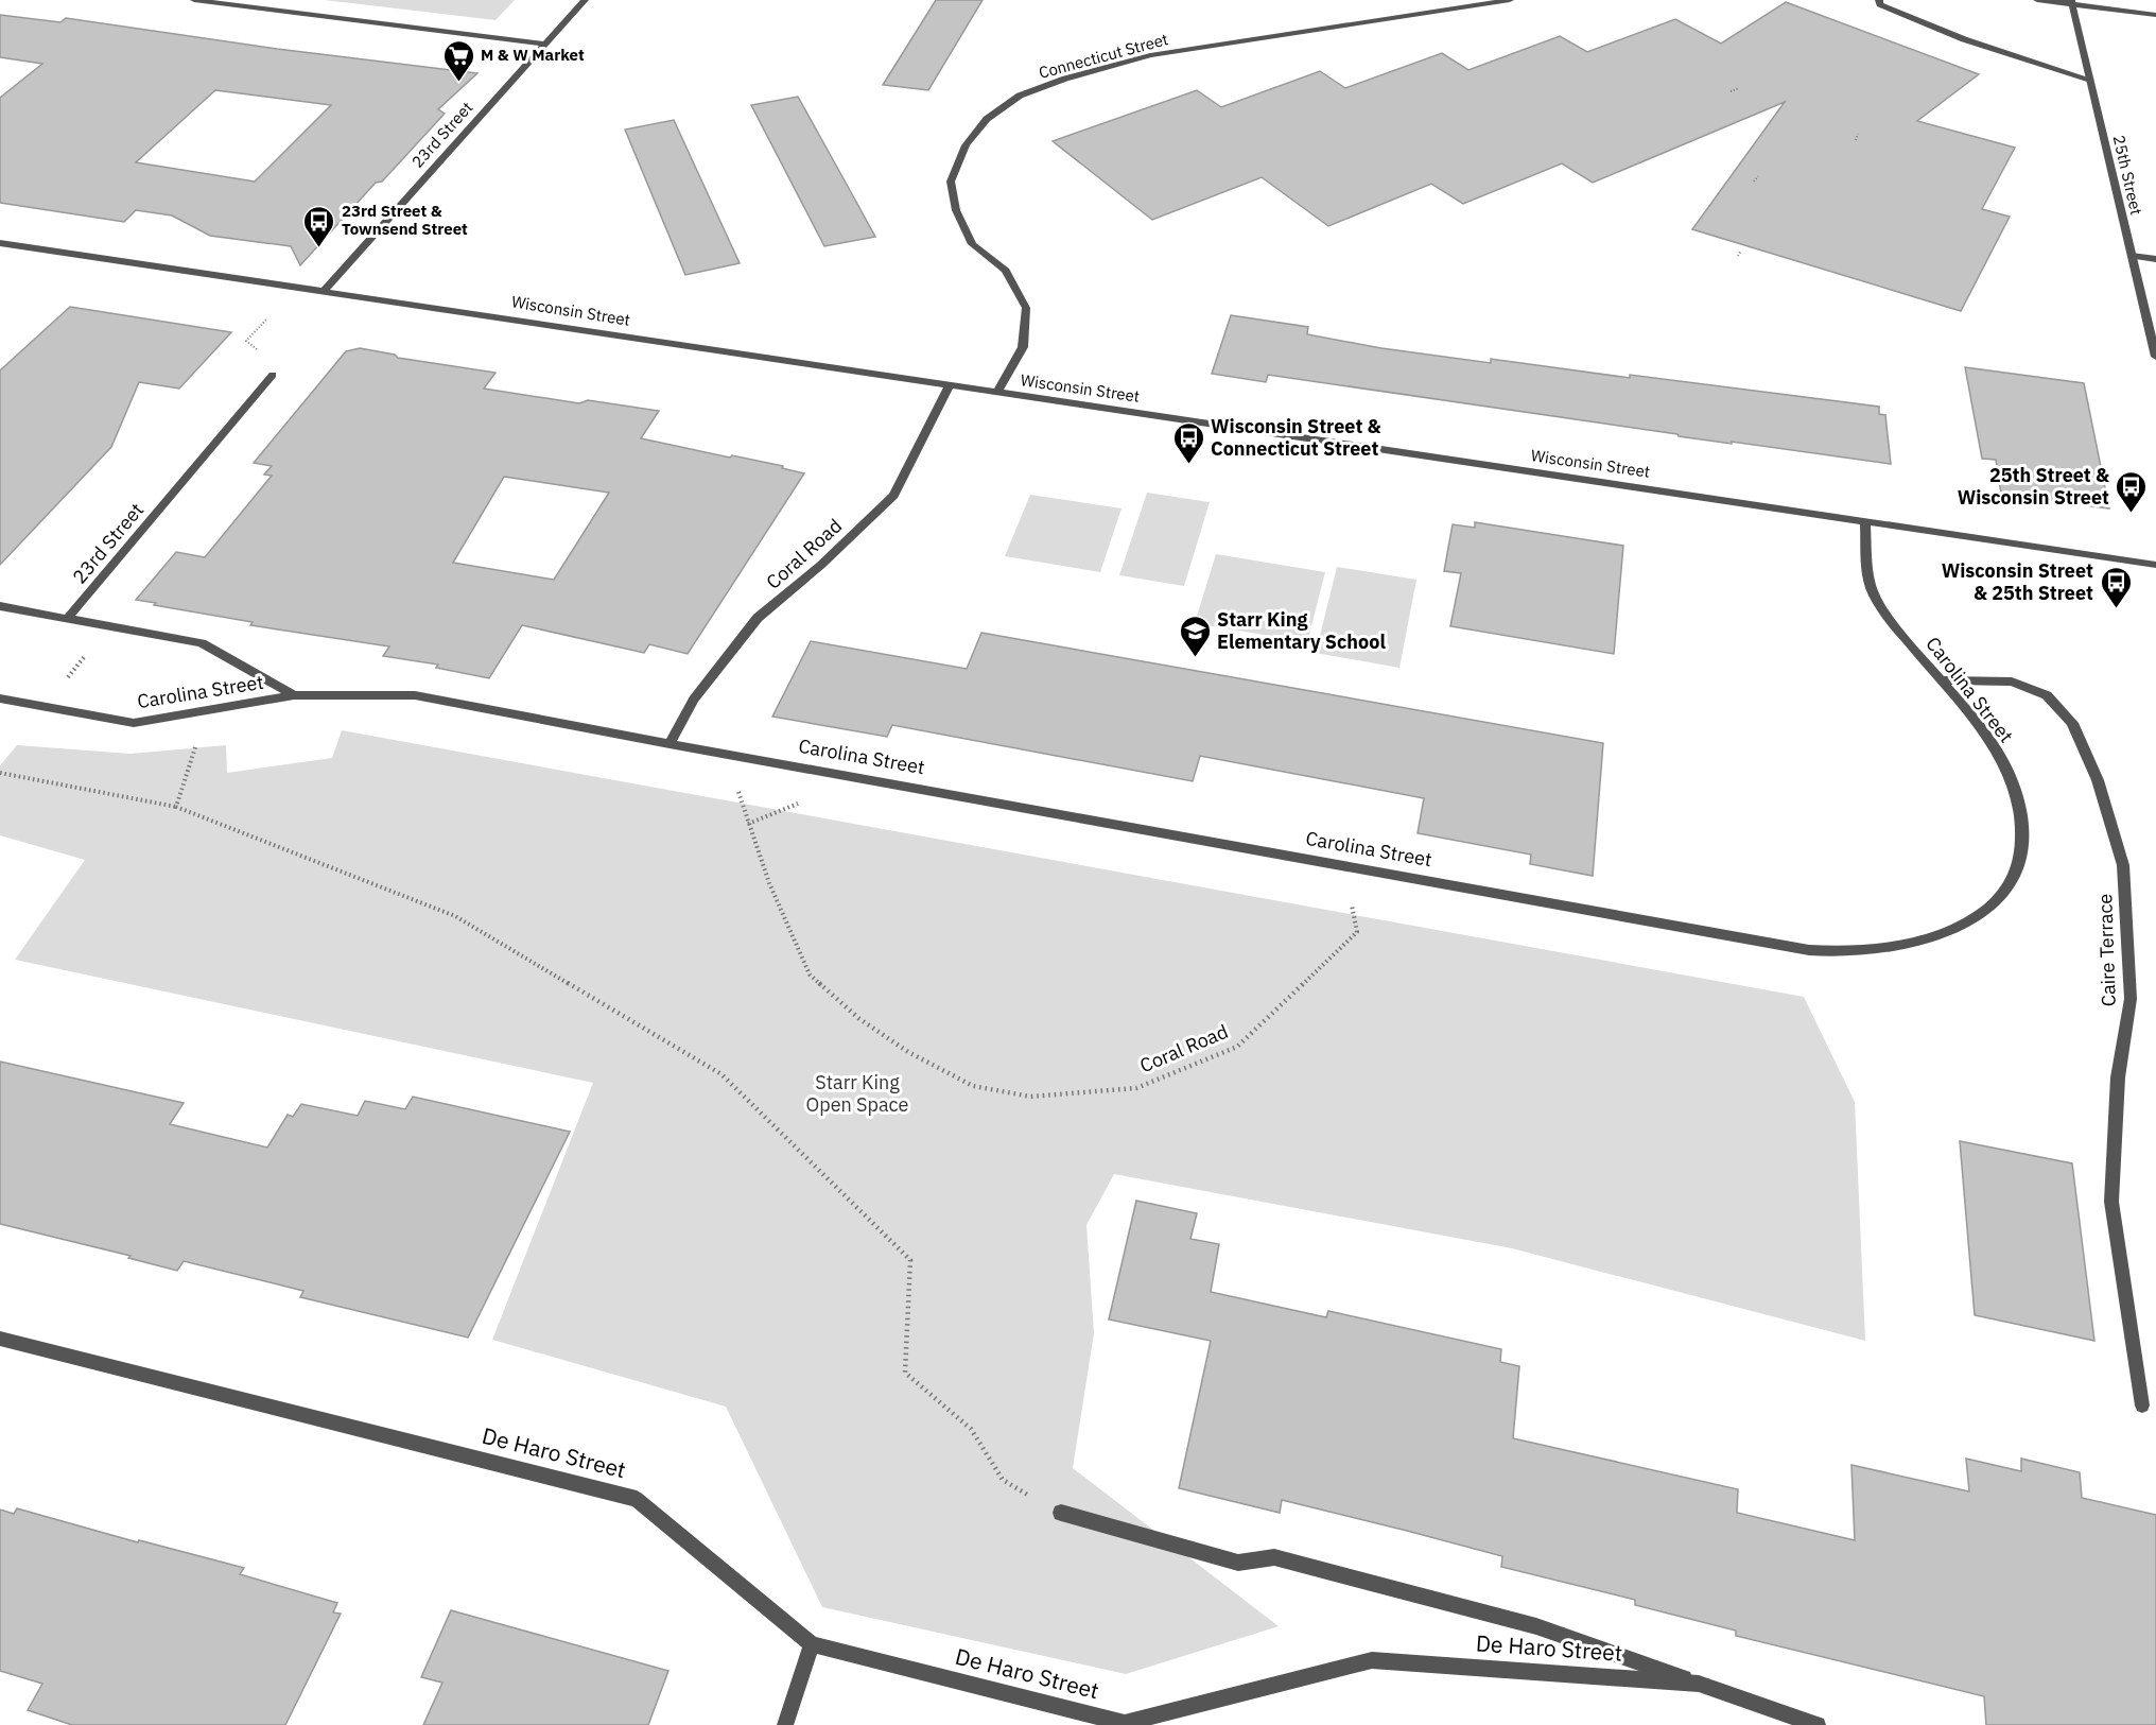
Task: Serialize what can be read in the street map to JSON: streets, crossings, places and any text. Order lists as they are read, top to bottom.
{
  "streets": {
    "street": [
      "Connecticut Street",
      "23rd Street",
      "25th Street",
      "Wisconsin Street",
      "Coral Road",
      "Carolina Street",
      "Caire Terrace",
      "De Haro Street"
    ]
  },
  "crossings": [
    ["Connecticut Street", "Wisconsin Street"],
    ["23rd Street", "Wisconsin Street"],
    ["23rd Street", "Carolina Street"],
    ["Wisconsin Street", "Coral Road"],
    ["Wisconsin Street", "Carolina Street"],
    ["Coral Road", "Carolina Street"],
    ["Carolina Street", "Caire Terrace"]
  ],
  "parks": ["Starr King Open Space"],
  "places": {
    "supermarket": ["M & W Market"],
    "bus stop": [
      "23rd Street & Townsend Street",
      "Wisconsin Street & Connecticut Street",
      "25th Street & Wisconsin Street",
      "Wisconsin Street & 25th Street"
    ],
    "school or university": ["Starr King Elementary School"]
  }
}
